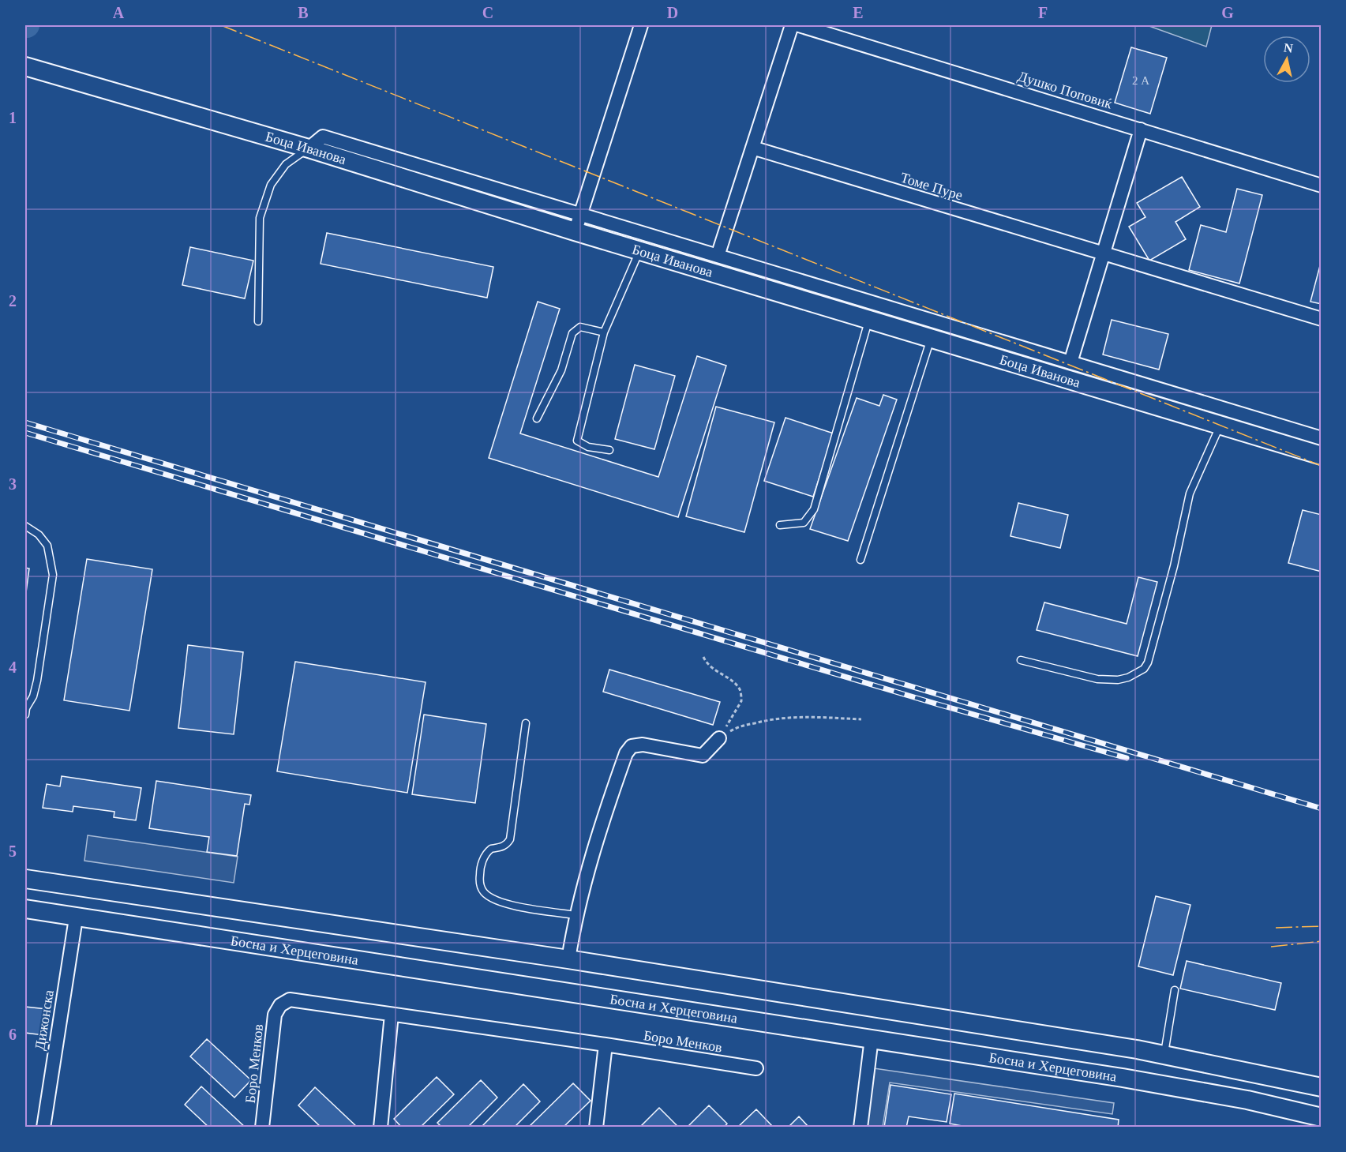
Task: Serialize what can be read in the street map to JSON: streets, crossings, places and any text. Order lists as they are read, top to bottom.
{
  "streets": {
    "street": [
      "Душко Поповиќ",
      "Боца Иванова",
      "Томе Пуре",
      "Босна и Херцеговина",
      "Дижонска",
      "Боро Менков"
    ]
  },
  "crossings": [
    ["Босна и Херцеговина", "Дижонска"]
  ],
  "house_numbers": ["2 А"],
  "north": "top",
  "grid": {
    "columns": [
      "A",
      "B",
      "C",
      "D",
      "E",
      "F",
      "G"
    ],
    "rows": [
      "1",
      "2",
      "3",
      "4",
      "5",
      "6"
    ]
  }
}
